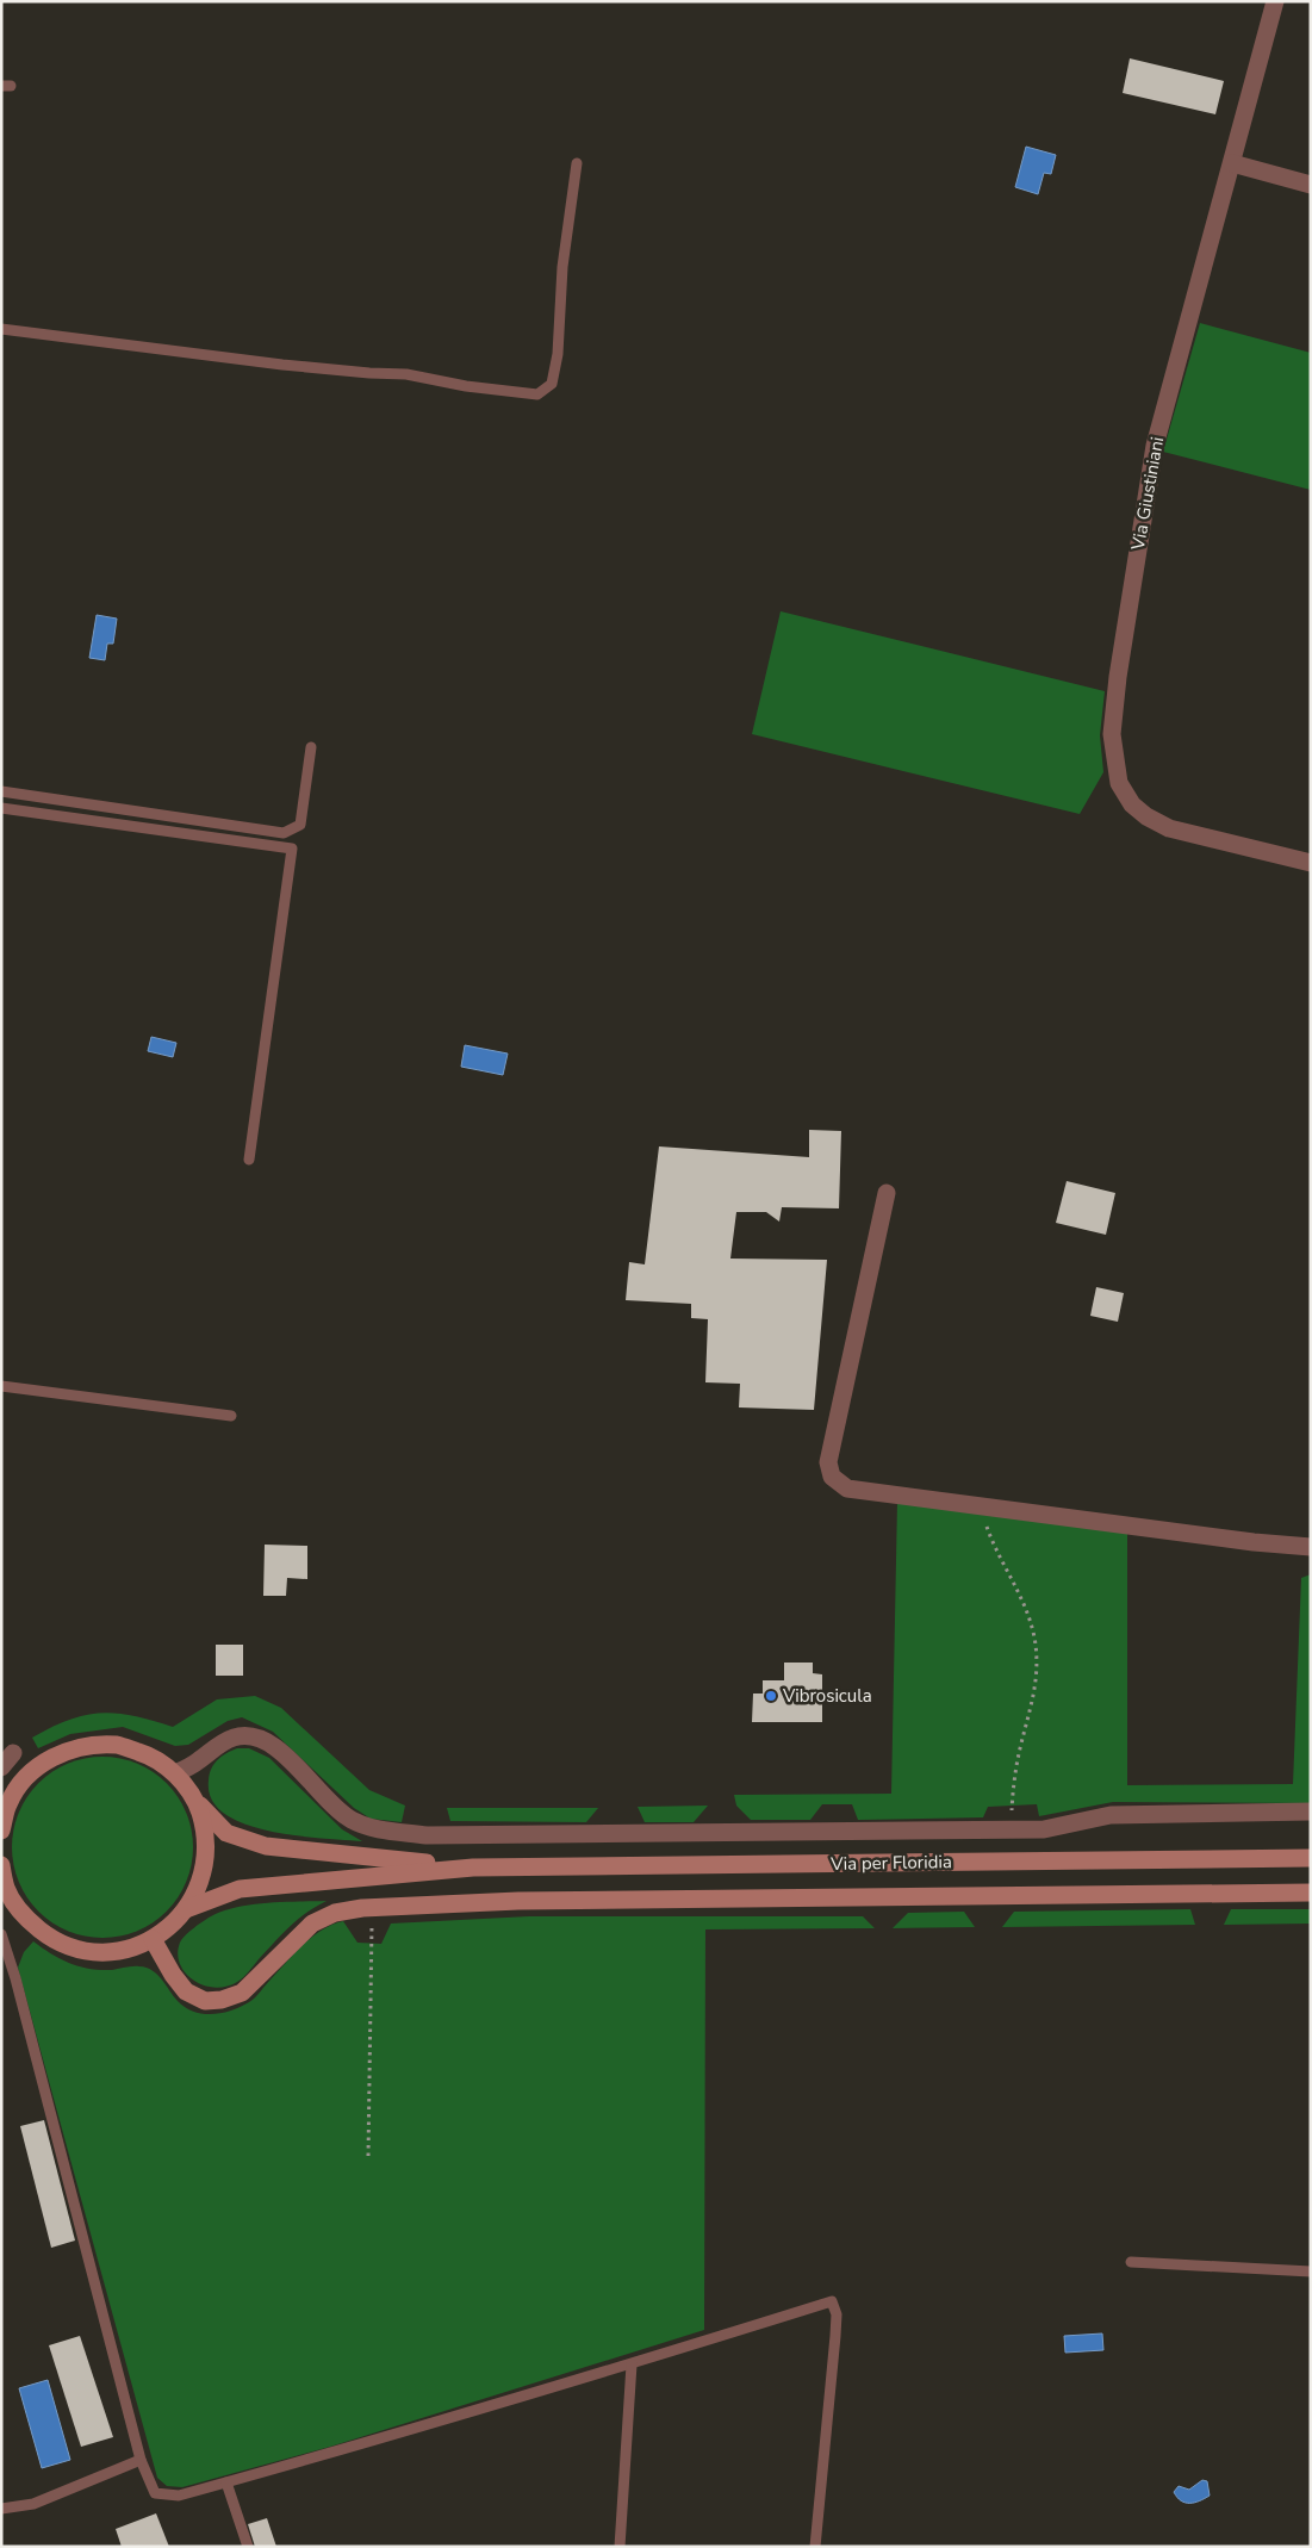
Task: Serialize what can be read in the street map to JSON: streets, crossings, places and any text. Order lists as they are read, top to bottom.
{
  "streets": {
    "main road": ["Via per Floridia"],
    "street": ["Via Giustiniani"]
  },
  "places": ["Vibrosicula"]
}
